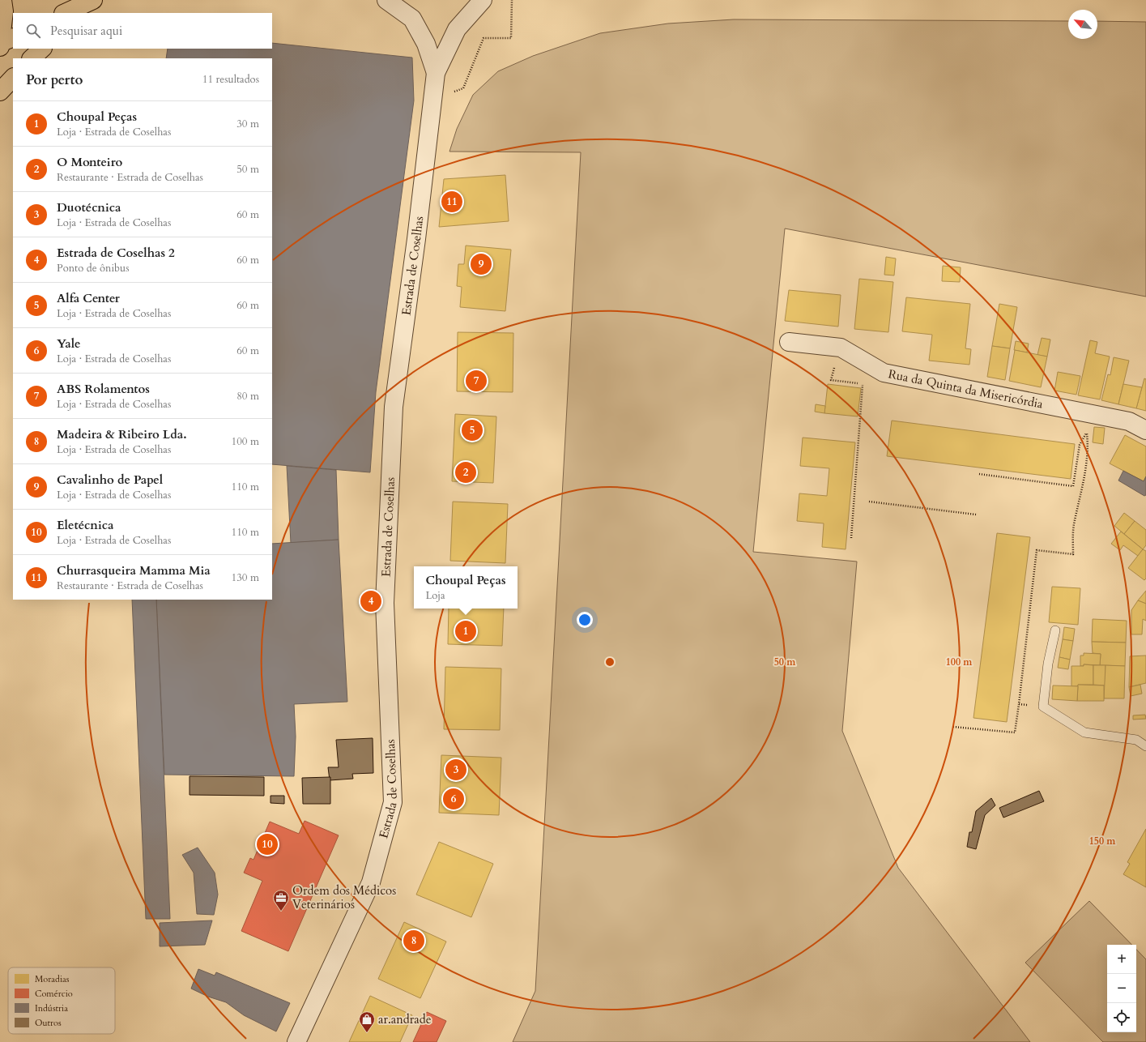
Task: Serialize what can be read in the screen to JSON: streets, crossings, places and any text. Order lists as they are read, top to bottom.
{
  "streets": {
    "street": ["Estrada de Coselhas", "Rua da Quinta da Misericórdia"]
  },
  "places": {
    "office": ["Ordem dos Médicos Veterinários"],
    "shop": ["ar.andrade"]
  },
  "legend": [
    "Moradias",
    "Comércio",
    "Indústria",
    "Outros"
  ],
  "north": "top left",
  "page": {
    "search": "Pesquisar aqui",
    "heading": ["Por perto", "11 resultados"],
    "list": [
      {
        "mark": "1",
        "name": "Choupal Peças",
        "note": "Loja · Estrada de Coselhas",
        "value": "30 m"
      },
      {
        "mark": "2",
        "name": "O Monteiro",
        "note": "Restaurante · Estrada de Coselhas",
        "value": "50 m"
      },
      {
        "mark": "3",
        "name": "Duotécnica",
        "note": "Loja · Estrada de Coselhas",
        "value": "60 m"
      },
      {
        "mark": "4",
        "name": "Estrada de Coselhas 2",
        "note": "Ponto de ônibus",
        "value": "60 m"
      },
      {
        "mark": "5",
        "name": "Alfa Center",
        "note": "Loja · Estrada de Coselhas",
        "value": "60 m"
      },
      {
        "mark": "6",
        "name": "Yale",
        "note": "Loja · Estrada de Coselhas",
        "value": "60 m"
      },
      {
        "mark": "7",
        "name": "ABS Rolamentos",
        "note": "Loja · Estrada de Coselhas",
        "value": "80 m"
      },
      {
        "mark": "8",
        "name": "Madeira & Ribeiro Lda.",
        "note": "Loja · Estrada de Coselhas",
        "value": "100 m"
      },
      {
        "mark": "9",
        "name": "Cavalinho de Papel",
        "note": "Loja · Estrada de Coselhas",
        "value": "110 m"
      },
      {
        "mark": "10",
        "name": "Eletécnica",
        "note": "Loja · Estrada de Coselhas",
        "value": "110 m"
      },
      {
        "mark": "11",
        "name": "Churrasqueira Mamma Mia",
        "note": "Restaurante · Estrada de Coselhas",
        "value": "130 m"
      }
    ],
    "pins": [
      "11",
      "9",
      "7",
      "5",
      "2",
      "4",
      "1",
      "3",
      "6",
      "10",
      "8"
    ],
    "popup": ["Choupal Peças", "Loja"],
    "map_buttons": ["+", "−"]
  },
  "rings": ["50 m", "100 m", "150 m"]
}
